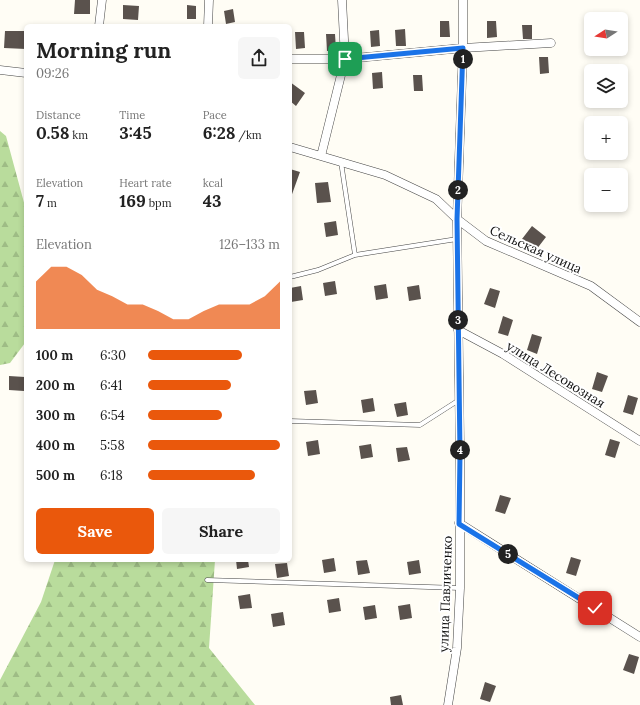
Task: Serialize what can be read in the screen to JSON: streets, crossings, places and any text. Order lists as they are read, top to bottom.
{
  "streets": {
    "street": ["Сельская улица", "улица Лесовозная", "улица Павличенко"]
  },
  "crossings": [
    ["Сельская улица", "улица Павличенко"],
    ["улица Лесовозная", "улица Павличенко"]
  ],
  "north": "left",
  "page": {
    "map_buttons": ["+", "−"],
    "heading": ["Morning run", "09:26"],
    "pins": [
      "1",
      "2",
      "3",
      "4",
      "5"
    ],
    "stats": [
      ["Distance", "0.58 km"],
      ["Time", "3:45"],
      ["Pace", "6:28 /km"],
      ["Elevation", "7 m"],
      ["Heart rate", "169 bpm"],
      ["kcal", "43"]
    ],
    "chart": ["Elevation", "126–133 m"],
    "list": [
      {
        "name": "100 m",
        "note": "6:30"
      },
      {
        "name": "200 m",
        "note": "6:41"
      },
      {
        "name": "300 m",
        "note": "6:54"
      },
      {
        "name": "400 m",
        "note": "5:58"
      },
      {
        "name": "500 m",
        "note": "6:18"
      }
    ],
    "buttons": ["Save", "Share"]
  }
}
